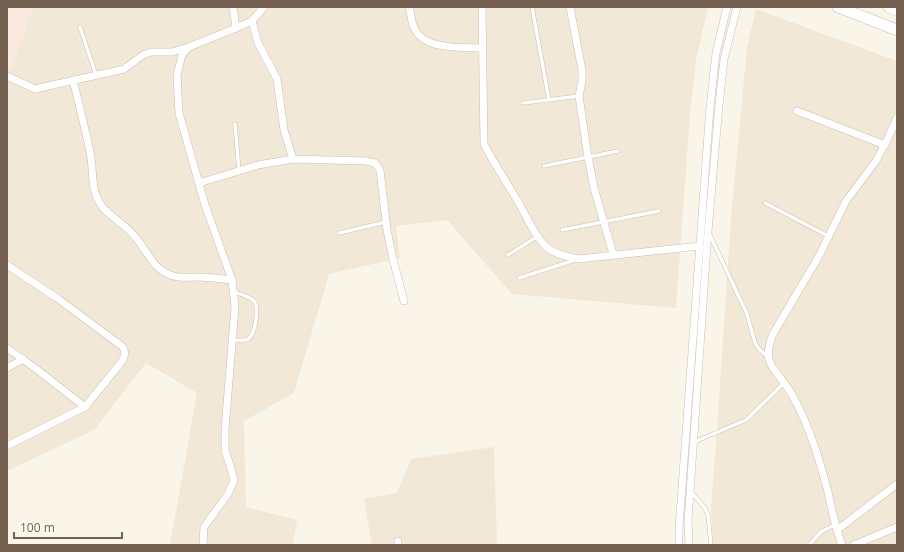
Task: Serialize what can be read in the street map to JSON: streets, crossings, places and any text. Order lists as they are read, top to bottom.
{
  "scale_bar": "100 m"
}
